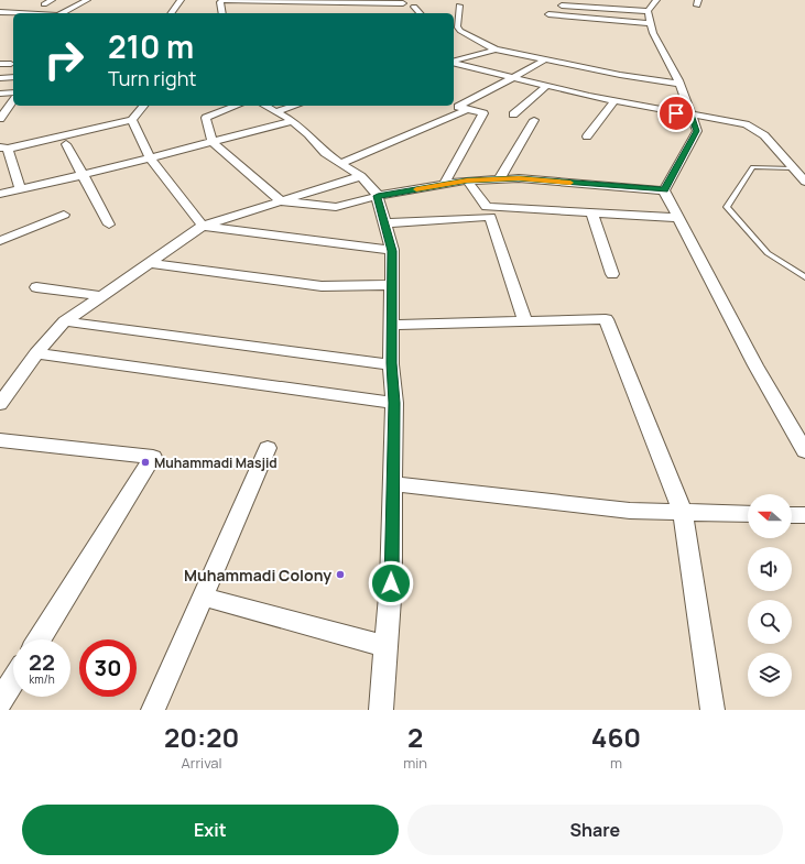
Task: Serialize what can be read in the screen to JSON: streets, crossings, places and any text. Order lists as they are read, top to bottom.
{
  "places": ["Muhammadi Masjid", "Muhammadi Colony"],
  "north": "left",
  "page": {
    "turn": ["210 m", "Turn right"],
    "speed": "22 km/h",
    "limit": "30",
    "eta": [
      "20:20",
      "Arrival",
      "2",
      "min",
      "460",
      "m"
    ],
    "buttons": ["Exit", "Share"]
  }
}
